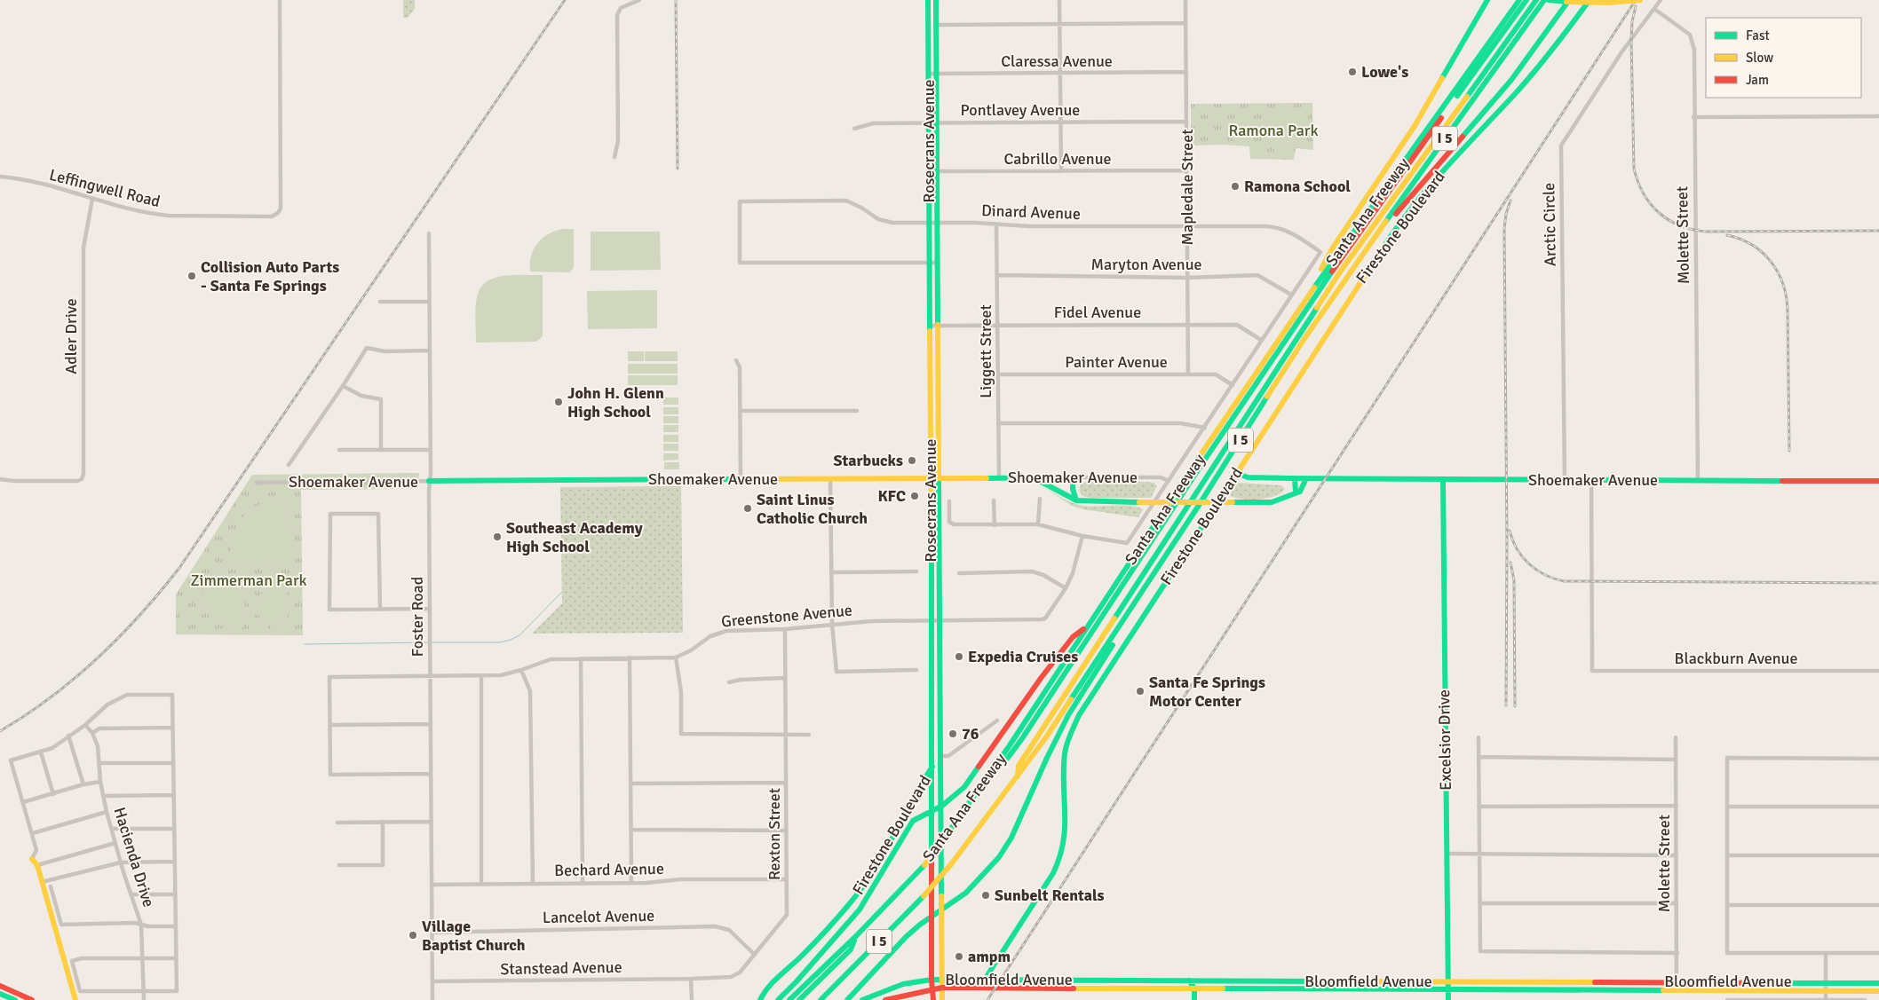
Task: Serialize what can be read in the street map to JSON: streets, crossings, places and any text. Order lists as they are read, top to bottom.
{
  "streets": {
    "main road": [
      "I 5",
      "Rosecrans Avenue",
      "Santa Ana Freeway",
      "Firestone Boulevard",
      "Shoemaker Avenue",
      "Excelsior Drive",
      "Bloomfield Avenue"
    ],
    "street": [
      "Claressa Avenue",
      "Pontlavey Avenue",
      "Cabrillo Avenue",
      "Mapledale Street",
      "Leffingwell Road",
      "Dinard Avenue",
      "Arctic Circle",
      "Molette Street",
      "Maryton Avenue",
      "Fidel Avenue",
      "Adler Drive",
      "Liggett Street",
      "Painter Avenue",
      "Greenstone Avenue",
      "Foster Road",
      "Blackburn Avenue",
      "Rexton Street",
      "Hacienda Drive",
      "Bechard Avenue",
      "Lancelot Avenue",
      "Stanstead Avenue"
    ]
  },
  "crossings": [
    ["Claressa Avenue", "Rosecrans Avenue"],
    ["Claressa Avenue", "Mapledale Street"],
    ["Pontlavey Avenue", "Rosecrans Avenue"],
    ["Pontlavey Avenue", "Mapledale Street"],
    ["Rosecrans Avenue", "Cabrillo Avenue"],
    ["Rosecrans Avenue", "Dinard Avenue"],
    ["Rosecrans Avenue", "Firestone Boulevard"],
    ["Rosecrans Avenue", "Fidel Avenue"],
    ["Rosecrans Avenue", "Shoemaker Avenue"],
    ["Rosecrans Avenue", "Greenstone Avenue"],
    ["Rosecrans Avenue", "Bloomfield Avenue"],
    ["Cabrillo Avenue", "Mapledale Street"],
    ["Mapledale Street", "Dinard Avenue"],
    ["Mapledale Street", "Maryton Avenue"],
    ["Mapledale Street", "Fidel Avenue"],
    ["Mapledale Street", "Painter Avenue"],
    ["Leffingwell Road", "Adler Drive"],
    ["Dinard Avenue", "Maryton Avenue"],
    ["Dinard Avenue", "Liggett Street"],
    ["Arctic Circle", "Molette Street"],
    ["Arctic Circle", "Shoemaker Avenue"],
    ["Firestone Boulevard", "Shoemaker Avenue"],
    ["Firestone Boulevard", "Bloomfield Avenue"],
    ["Molette Street", "Shoemaker Avenue"],
    ["Molette Street", "Bloomfield Avenue"],
    ["Maryton Avenue", "Liggett Street"],
    ["Fidel Avenue", "Liggett Street"],
    ["Liggett Street", "Painter Avenue"],
    ["Liggett Street", "Shoemaker Avenue"],
    ["Shoemaker Avenue", "Foster Road"],
    ["Shoemaker Avenue", "Blackburn Avenue"],
    ["Shoemaker Avenue", "Excelsior Drive"],
    ["Greenstone Avenue", "Foster Road"],
    ["Greenstone Avenue", "Rexton Street"],
    ["Foster Road", "Bechard Avenue"],
    ["Foster Road", "Lancelot Avenue"],
    ["Foster Road", "Stanstead Avenue"],
    ["Excelsior Drive", "Bloomfield Avenue"],
    ["Rexton Street", "Bechard Avenue"],
    ["Rexton Street", "Lancelot Avenue"],
    ["Rexton Street", "Stanstead Avenue"]
  ],
  "parks": ["Ramona Park", "Zimmerman Park"],
  "places": [
    "Lowe's",
    "Ramona School",
    "Collision Auto Parts - Santa Fe Springs",
    "John H. Glenn High School",
    "Starbucks",
    "KFC",
    "Saint Linus Catholic Church",
    "Southeast Academy High School",
    "Expedia Cruises",
    "Santa Fe Springs Motor Center",
    "76",
    "Sunbelt Rentals",
    "Village Baptist Church",
    "ampm"
  ],
  "legend": ["Fast", "Slow", "Jam"]
}
